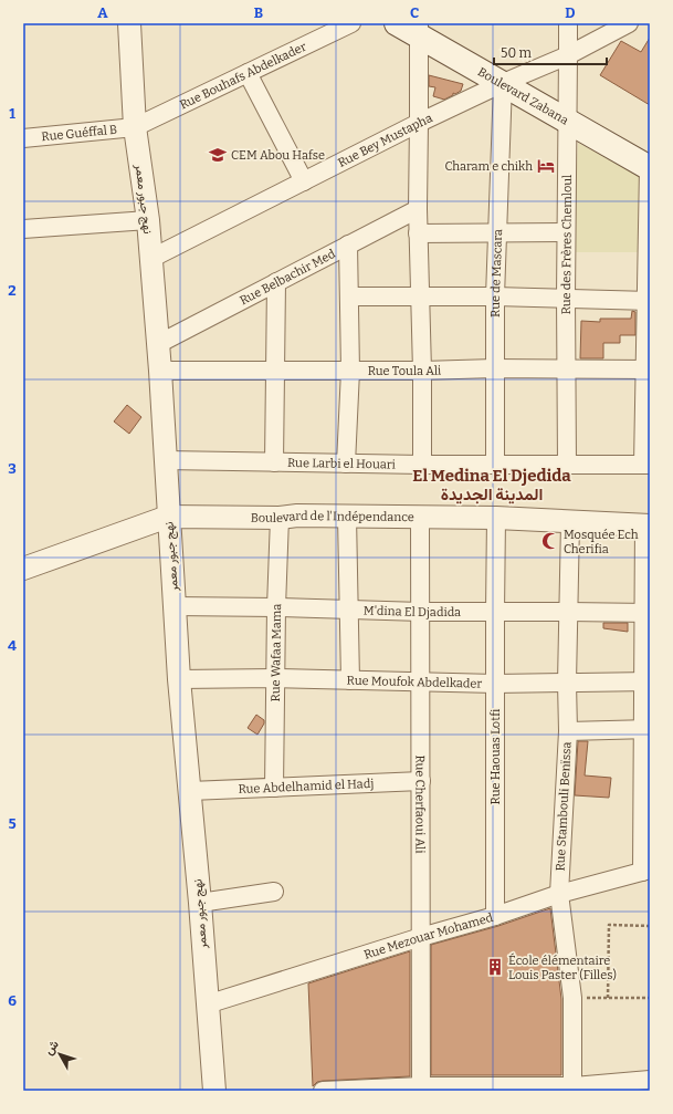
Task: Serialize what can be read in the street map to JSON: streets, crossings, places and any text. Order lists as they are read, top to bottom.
{
  "streets": {
    "main road": ["Boulevard Zabana"],
    "street": [
      "Rue Bouhafs Abdelkader",
      "Rue Guéffal B",
      "Rue Bey Mustapha",
      "نهج جبور معمر",
      "Rue des Frères Chemloul",
      "Rue de Mascara",
      "Rue Belbachir Med",
      "Rue Toula Ali",
      "Rue Larbi el Houari",
      "Boulevard de l'Indépendance",
      "M'dina El Djadida",
      "Rue Wafaa Mama",
      "Rue Moufok Abdelkader",
      "Rue Haouas Lotfi",
      "Rue Abdelhamid el Hadj",
      "Rue Cherfaoui Ali",
      "Rue Stambouli Benïssa",
      "Rue Mezouar Mohamed"
    ]
  },
  "crossings": [
    ["Rue Bouhafs Abdelkader", "Rue Guéffal B"],
    ["Rue Bouhafs Abdelkader", "نهج جبور معمر"],
    ["Boulevard Zabana", "Rue Bey Mustapha"],
    ["Boulevard Zabana", "Rue des Frères Chemloul"],
    ["Boulevard Zabana", "Rue de Mascara"],
    ["Rue Guéffal B", "نهج جبور معمر"],
    ["Rue Bey Mustapha", "نهج جبور معمر"],
    ["Rue Bey Mustapha", "Rue des Frères Chemloul"],
    ["Rue Bey Mustapha", "Rue de Mascara"],
    ["نهج جبور معمر", "Rue Belbachir Med"],
    ["نهج جبور معمر", "Rue Toula Ali"],
    ["نهج جبور معمر", "Rue Larbi el Houari"],
    ["نهج جبور معمر", "Boulevard de l'Indépendance"],
    ["نهج جبور معمر", "M'dina El Djadida"],
    ["نهج جبور معمر", "Rue Moufok Abdelkader"],
    ["نهج جبور معمر", "Rue Abdelhamid el Hadj"],
    ["نهج جبور معمر", "Rue Mezouar Mohamed"],
    ["Rue des Frères Chemloul", "Rue Toula Ali"],
    ["Rue des Frères Chemloul", "Rue Larbi el Houari"],
    ["Rue de Mascara", "Rue Toula Ali"],
    ["Rue de Mascara", "Rue Larbi el Houari"],
    ["Boulevard de l'Indépendance", "Rue Wafaa Mama"],
    ["Boulevard de l'Indépendance", "Rue Haouas Lotfi"],
    ["Boulevard de l'Indépendance", "Rue Cherfaoui Ali"],
    ["Boulevard de l'Indépendance", "Rue Stambouli Benïssa"],
    ["M'dina El Djadida", "Rue Wafaa Mama"],
    ["M'dina El Djadida", "Rue Haouas Lotfi"],
    ["M'dina El Djadida", "Rue Cherfaoui Ali"],
    ["M'dina El Djadida", "Rue Stambouli Benïssa"],
    ["Rue Wafaa Mama", "Rue Moufok Abdelkader"],
    ["Rue Wafaa Mama", "Rue Abdelhamid el Hadj"],
    ["Rue Moufok Abdelkader", "Rue Haouas Lotfi"],
    ["Rue Moufok Abdelkader", "Rue Cherfaoui Ali"],
    ["Rue Moufok Abdelkader", "Rue Stambouli Benïssa"],
    ["Rue Haouas Lotfi", "Rue Mezouar Mohamed"],
    ["Rue Abdelhamid el Hadj", "Rue Cherfaoui Ali"],
    ["Rue Cherfaoui Ali", "Rue Mezouar Mohamed"],
    ["Rue Stambouli Benïssa", "Rue Mezouar Mohamed"]
  ],
  "districts": ["El Medina El Djedida المدينة الجديدة"],
  "places": {
    "school or university": ["CEM Abou Hafse"],
    "hotel": ["Charam e chikh"],
    "mosque": ["Mosquée Ech Cherifia"],
    "building": ["École élémentaire Louis Paster (Filles)"]
  },
  "scale_bar": "50 m",
  "north": "top left",
  "grid": {
    "columns": [
      "A",
      "B",
      "C",
      "D"
    ],
    "rows": [
      "1",
      "2",
      "3",
      "4",
      "5",
      "6"
    ]
  }
}
